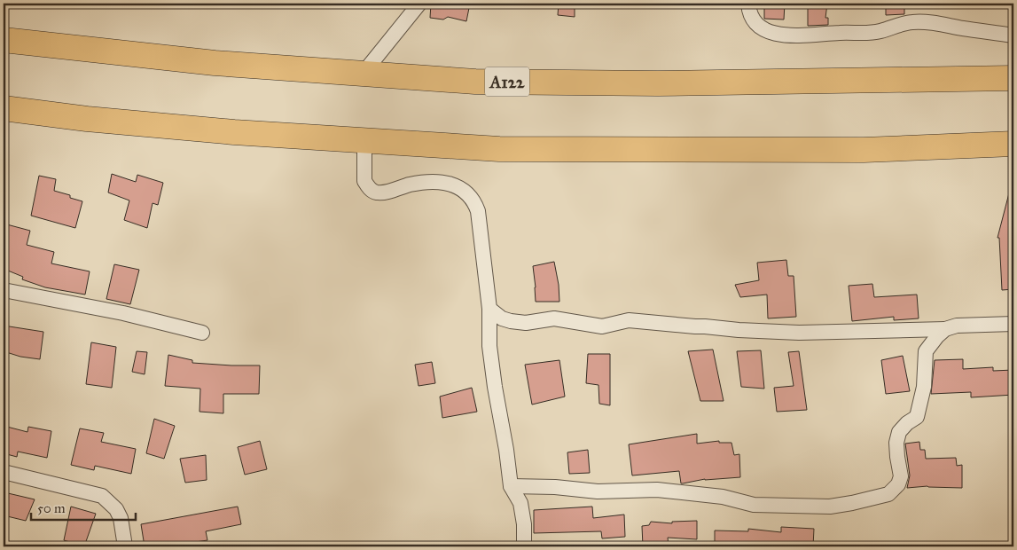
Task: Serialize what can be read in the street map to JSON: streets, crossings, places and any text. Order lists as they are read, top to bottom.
{
  "streets": {
    "highway": ["A122"]
  },
  "scale_bar": "50 m"
}
